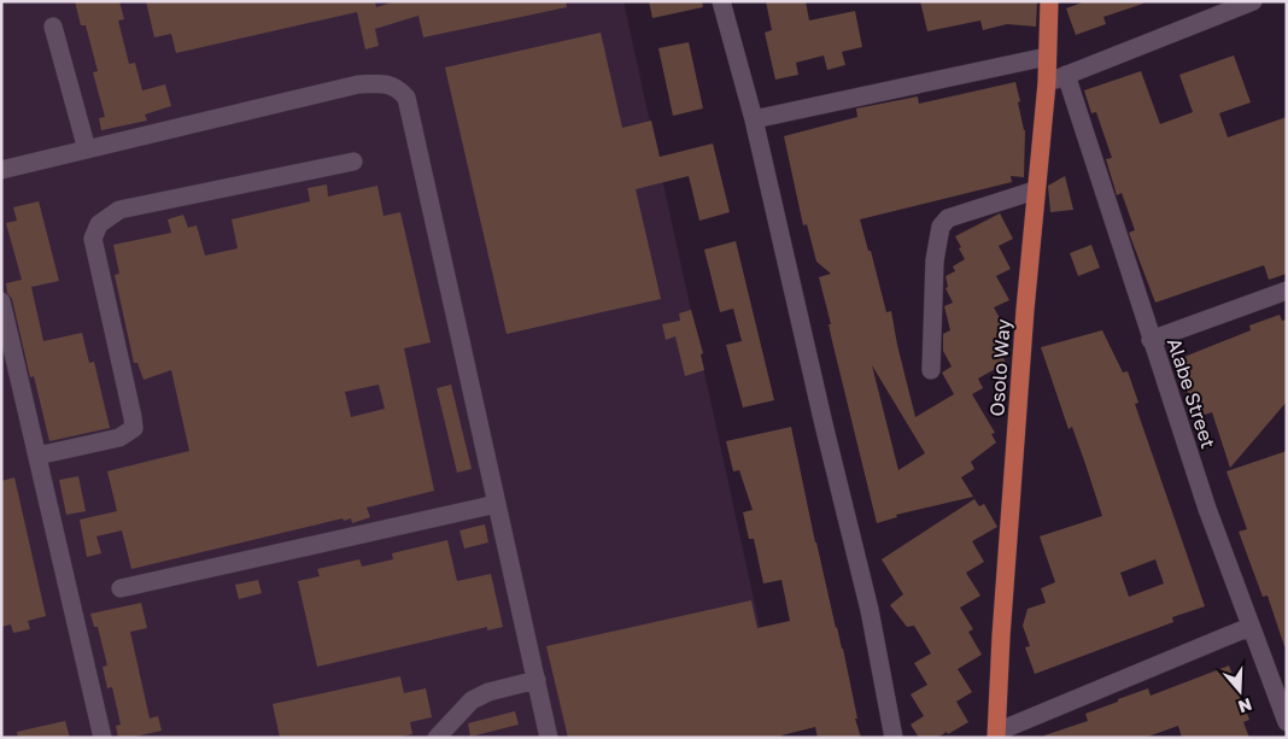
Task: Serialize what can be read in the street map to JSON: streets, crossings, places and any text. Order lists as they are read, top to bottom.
{
  "streets": {
    "main road": ["Osolo Way"],
    "street": ["Alabe Street"]
  },
  "north": "bottom"
}
